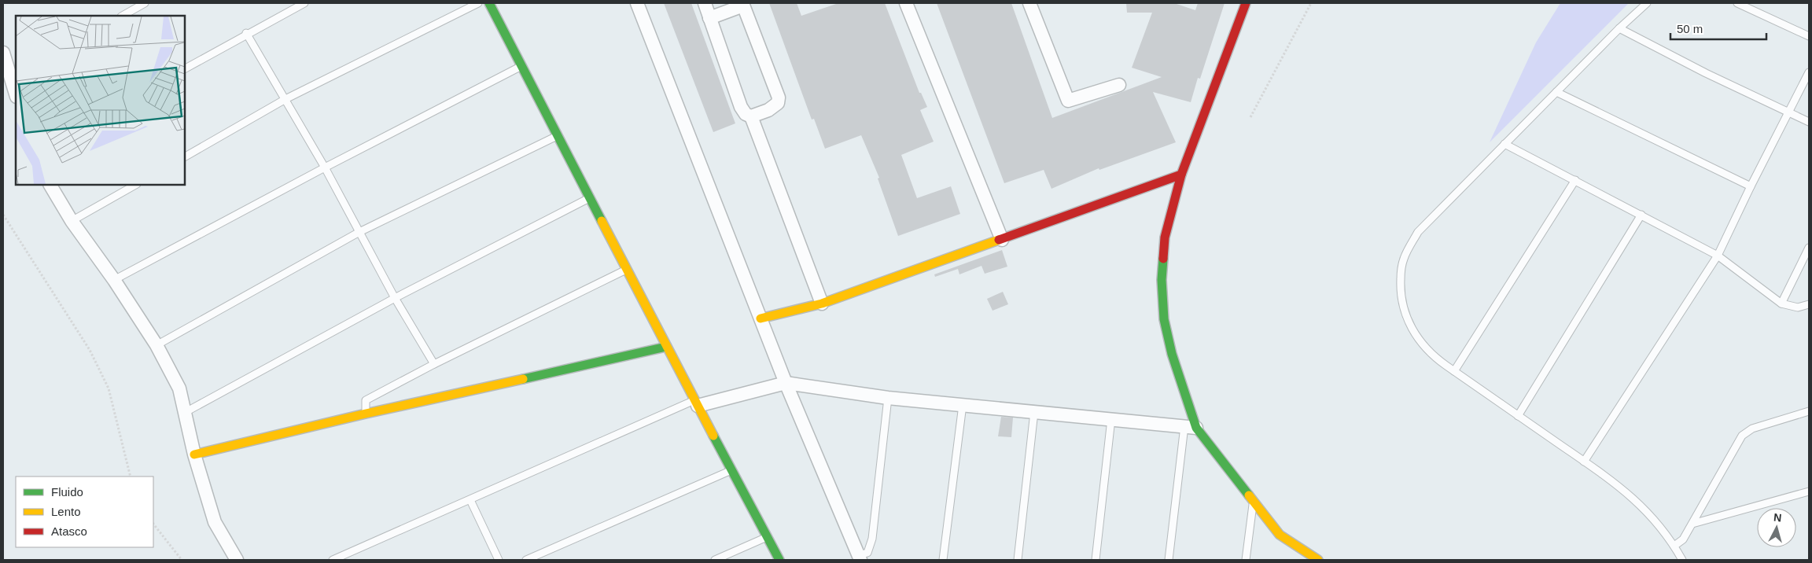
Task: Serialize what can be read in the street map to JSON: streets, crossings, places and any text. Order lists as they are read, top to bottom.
{
  "legend": ["Fluido", "Lento", "Atasco"],
  "scale_bar": "50 m",
  "north": "top"
}
